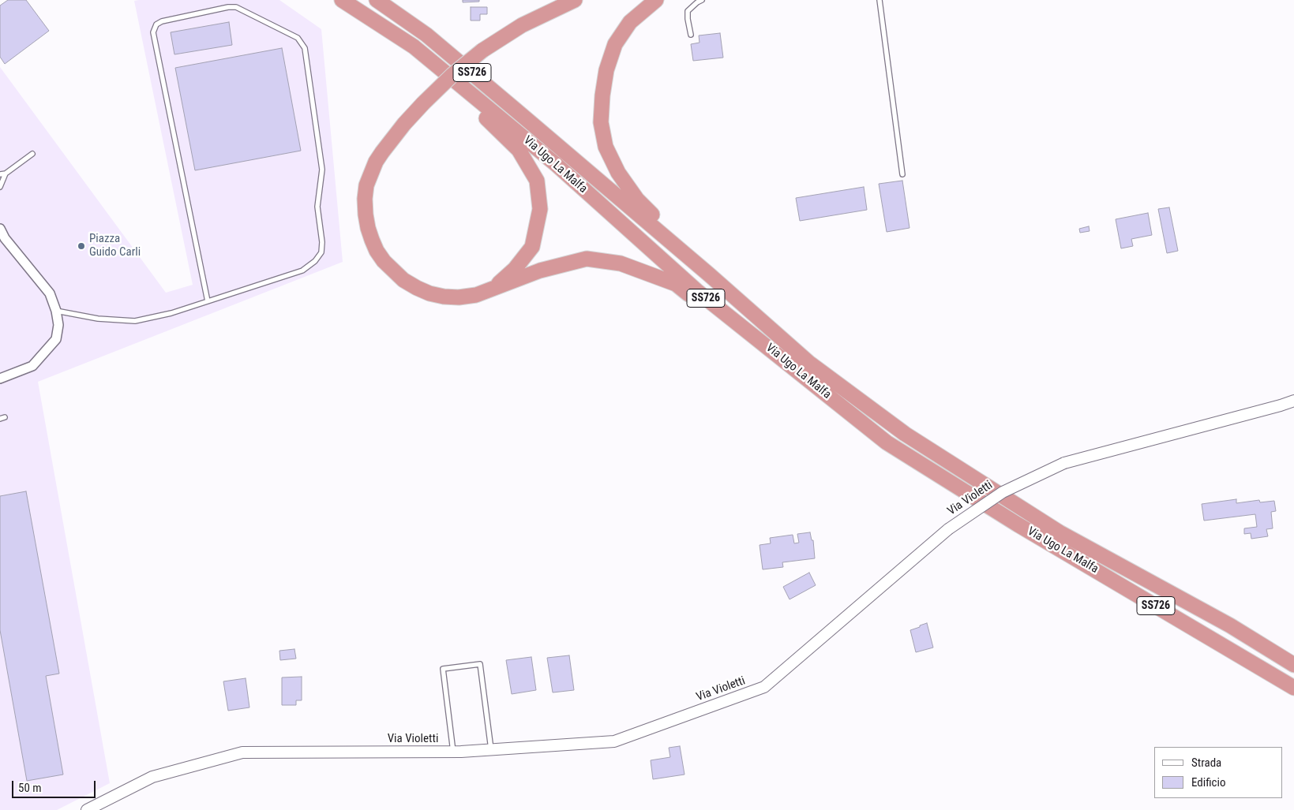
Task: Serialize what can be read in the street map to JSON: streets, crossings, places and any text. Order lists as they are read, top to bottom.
{
  "streets": {
    "highway": ["SS726", "Via Ugo La Malfa"],
    "street": ["Via Violetti"]
  },
  "places": ["Piazza Guido Carli"],
  "legend": ["Strada", "Edificio"],
  "scale_bar": "50 m"
}
